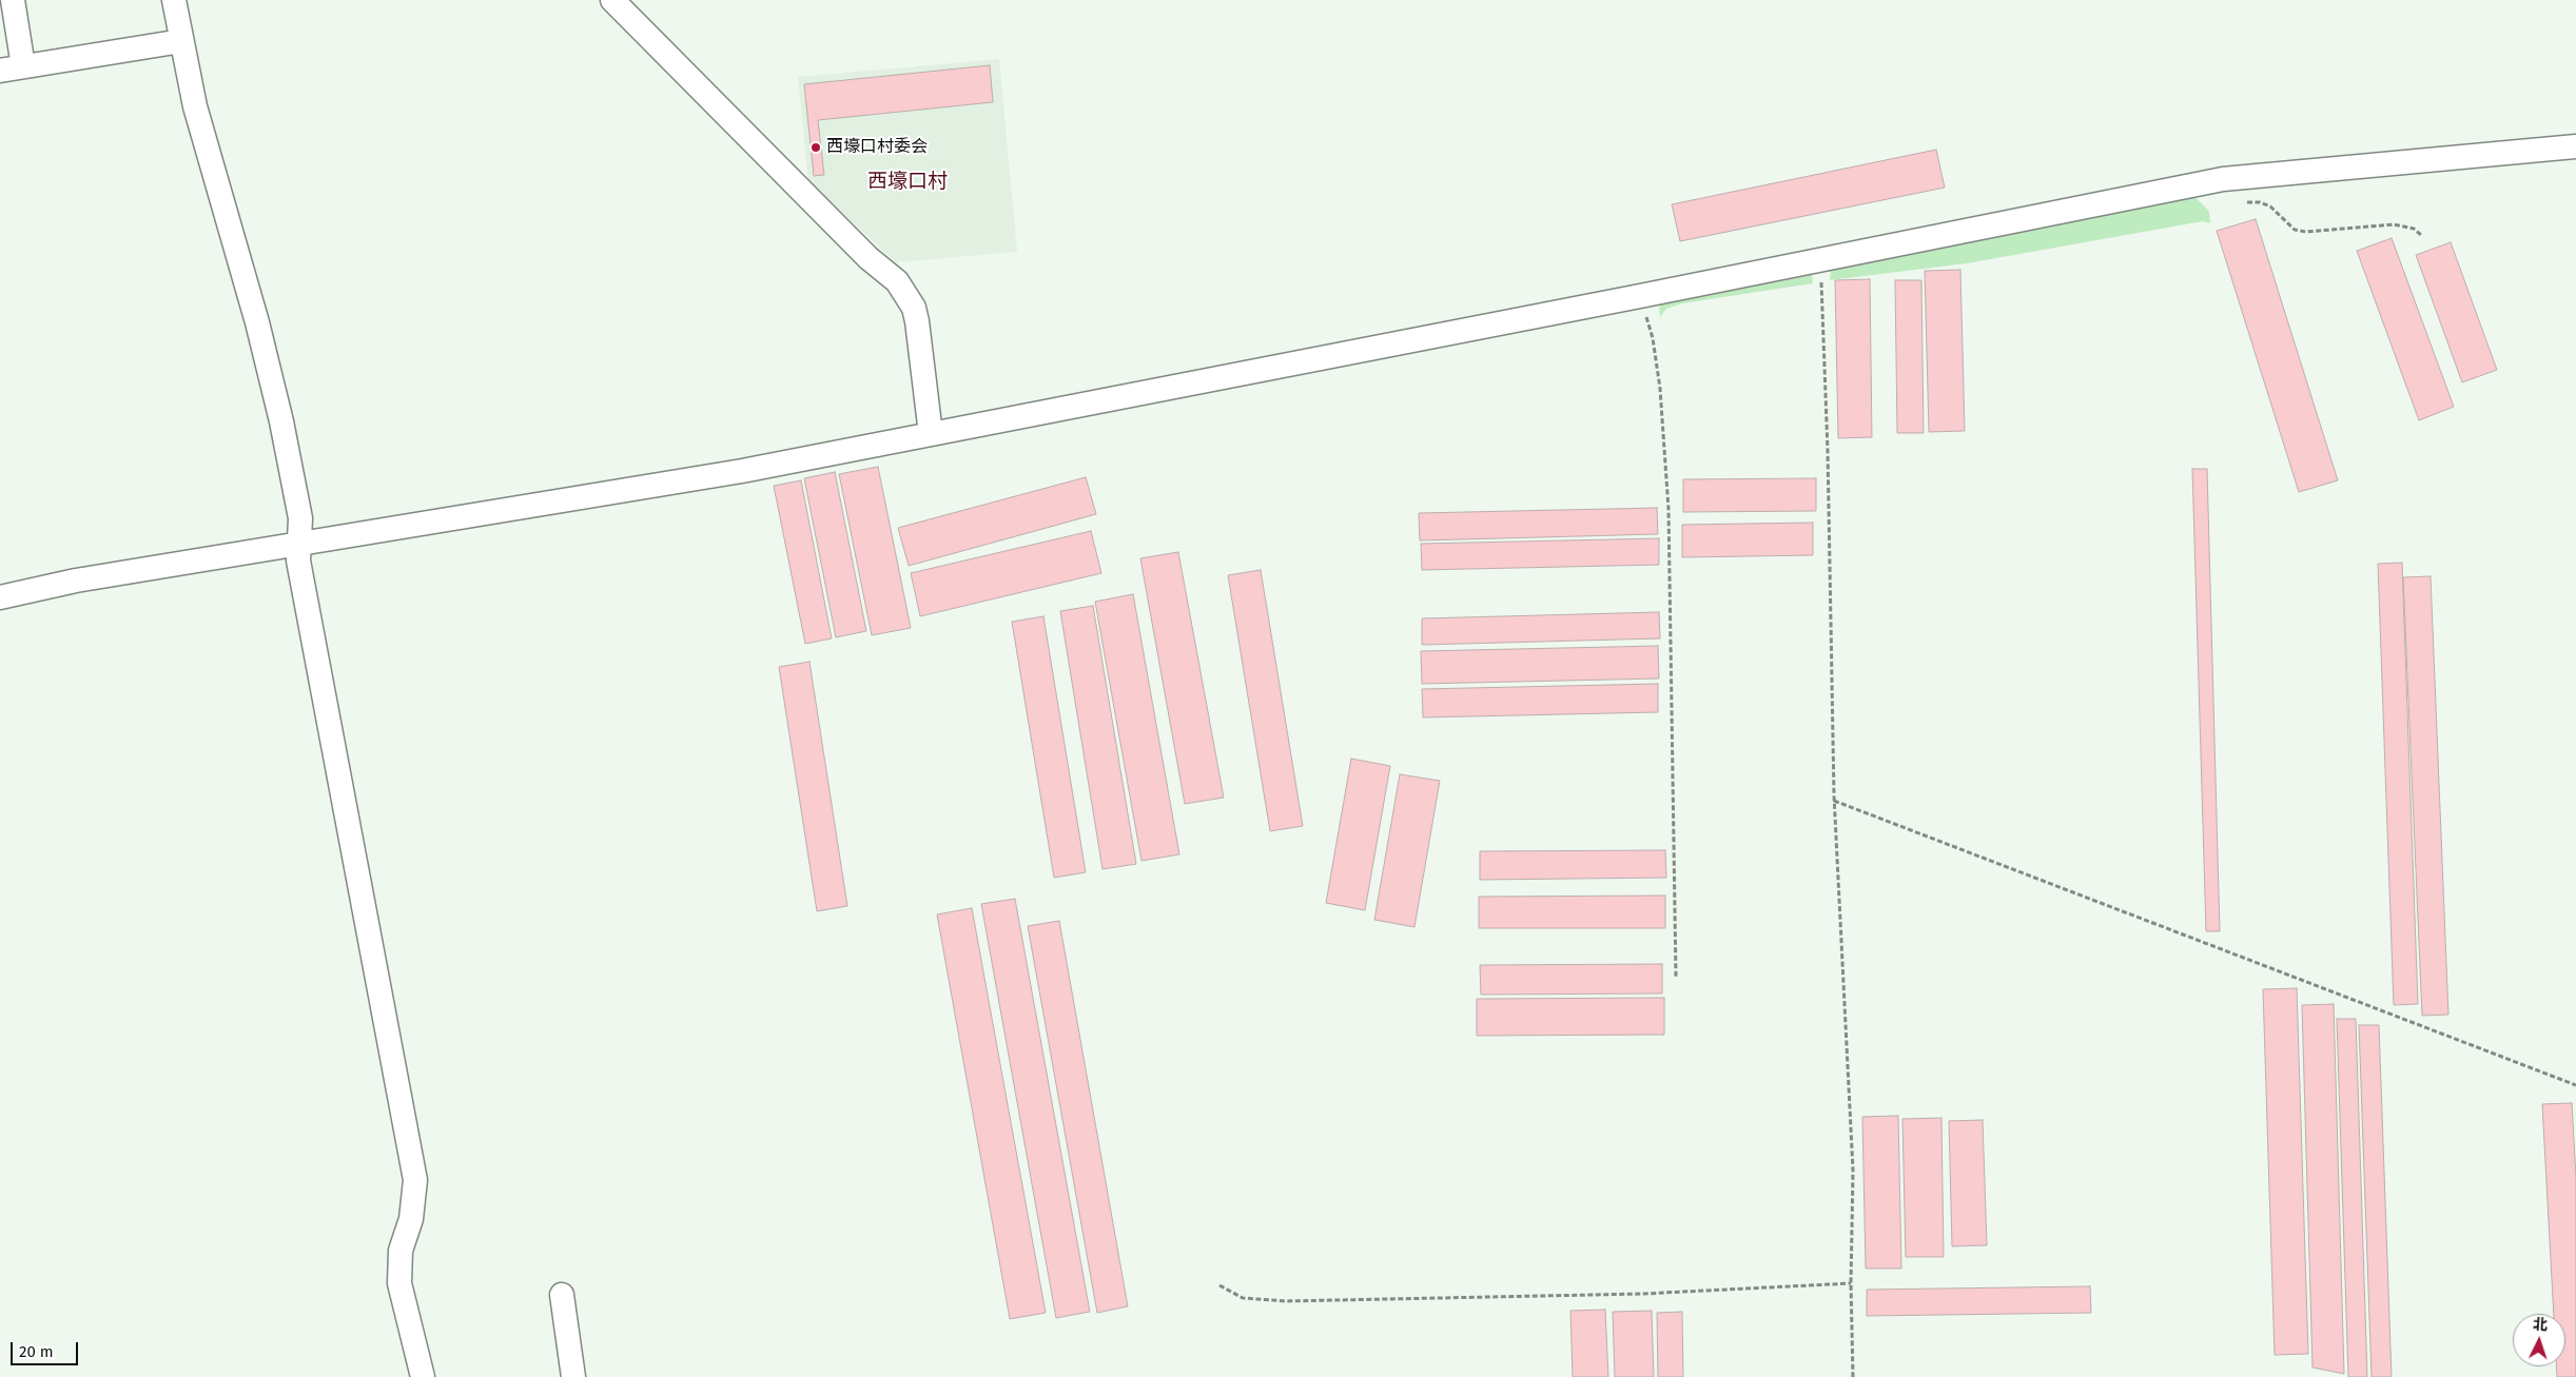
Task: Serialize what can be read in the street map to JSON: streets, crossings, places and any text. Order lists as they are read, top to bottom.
{
  "districts": ["西壕口村"],
  "places": ["西壕口村委会"],
  "scale_bar": "20 m",
  "north": "top"
}
